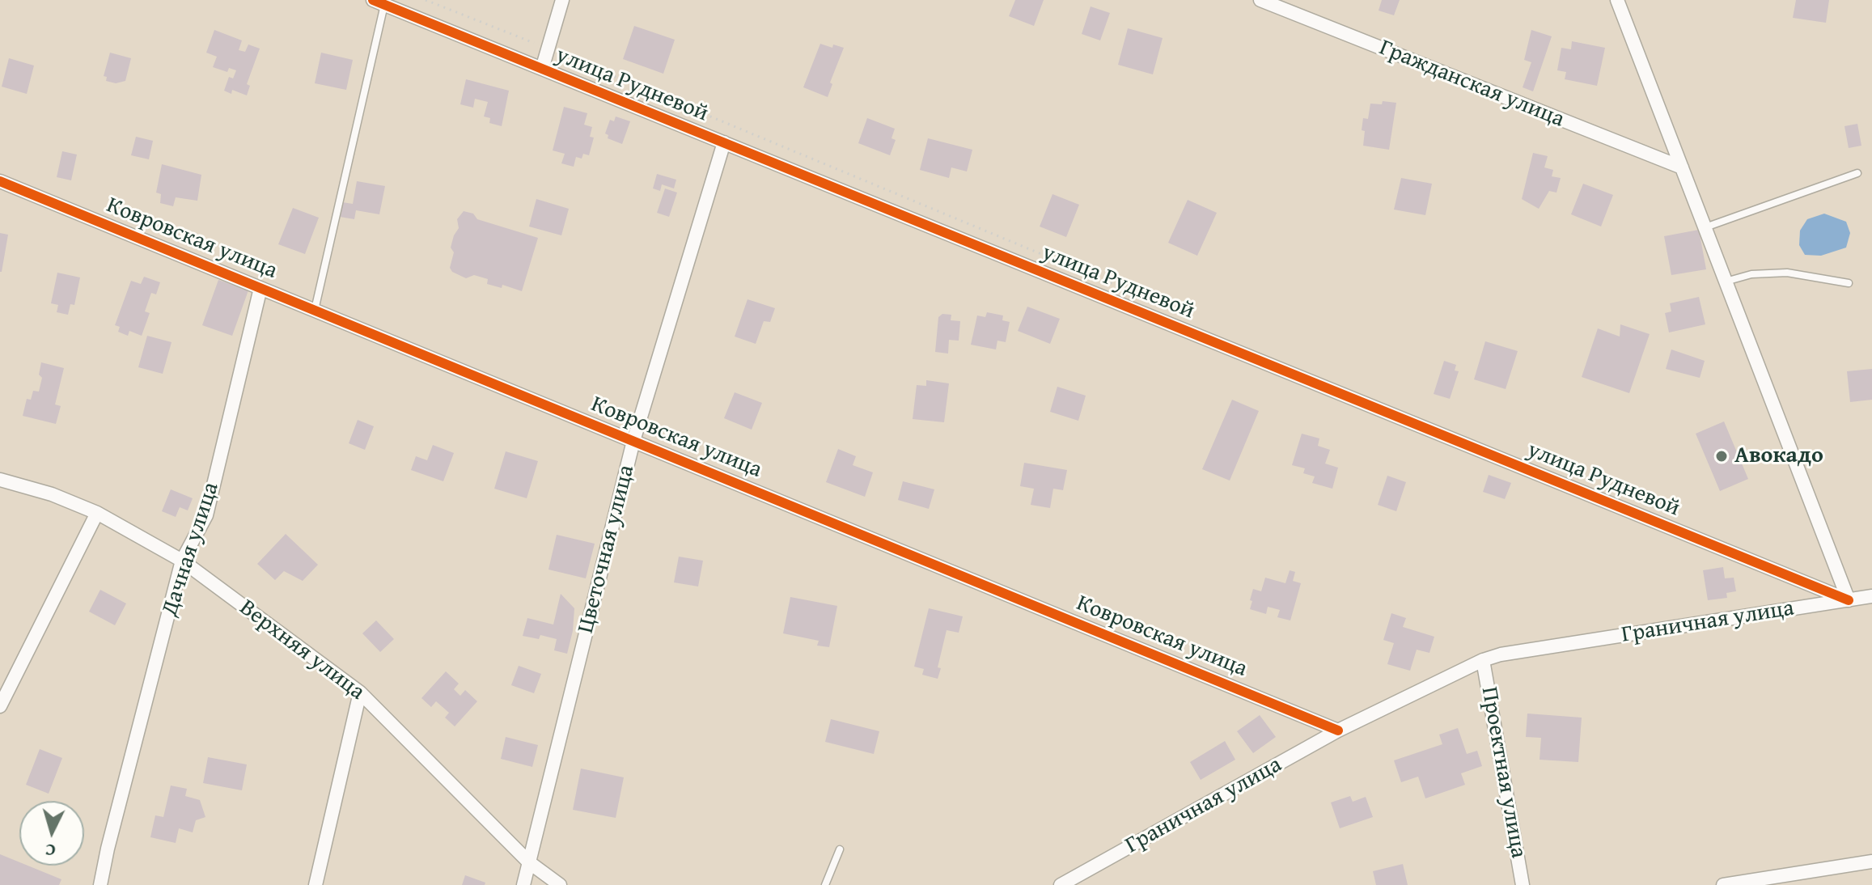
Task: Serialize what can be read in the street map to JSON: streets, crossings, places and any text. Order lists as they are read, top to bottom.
{
  "streets": {
    "street": [
      "Гражданская улица",
      "улица Рудневой",
      "Ковровская улица",
      "Дачная улица",
      "Цветочная улица",
      "Граничная улица",
      "Верхняя улица",
      "Проектная улица"
    ]
  },
  "crossings": [
    ["улица Рудневой", "Цветочная улица"],
    ["улица Рудневой", "Граничная улица"],
    ["Ковровская улица", "Дачная улица"],
    ["Ковровская улица", "Цветочная улица"],
    ["Ковровская улица", "Граничная улица"],
    ["Дачная улица", "Верхняя улица"],
    ["Цветочная улица", "Верхняя улица"],
    ["Граничная улица", "Проектная улица"]
  ],
  "places": ["Авокадо"],
  "north": "bottom"
}
